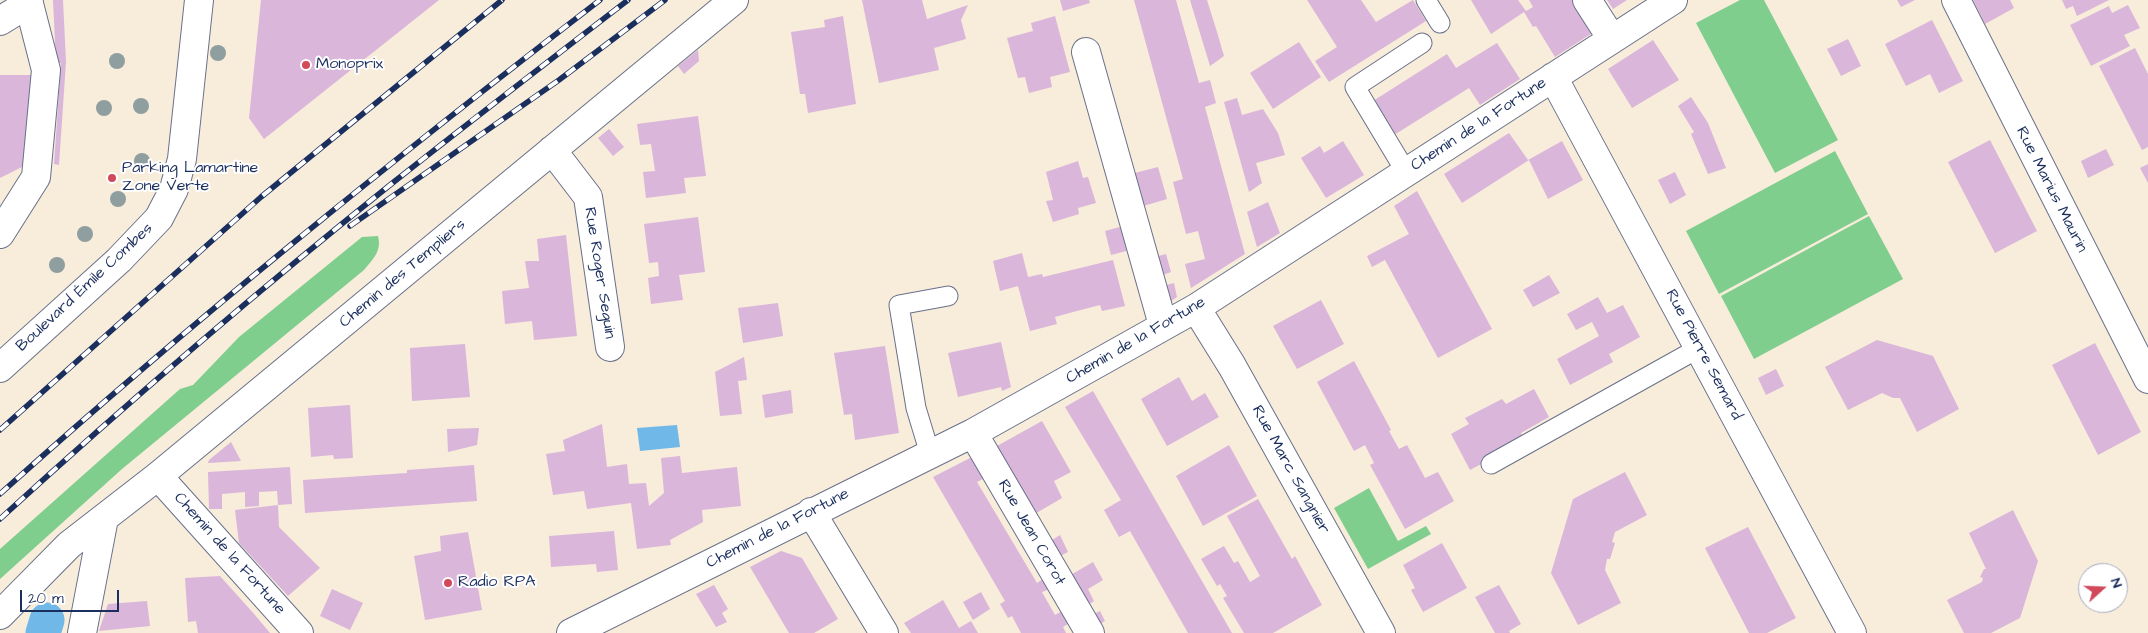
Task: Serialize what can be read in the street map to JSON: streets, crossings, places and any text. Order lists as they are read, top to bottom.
{
  "streets": {
    "street": [
      "Chemin de la Fortune",
      "Rue Marius Maurin",
      "Rue Roger Seguin",
      "Chemin des Templiers",
      "Boulevard Émile Combes",
      "Rue Pierre Semard",
      "Rue Marc Sangnier",
      "Rue Jean Corot"
    ]
  },
  "crossings": [
    ["Chemin de la Fortune", "Chemin des Templiers"],
    ["Chemin de la Fortune", "Rue Pierre Semard"],
    ["Chemin de la Fortune", "Rue Marc Sangnier"],
    ["Chemin de la Fortune", "Rue Jean Corot"],
    ["Rue Roger Seguin", "Chemin des Templiers"]
  ],
  "places": ["Monoprix", "Parking Lamartine Zone Verte", "Radio RPA"],
  "scale_bar": "20 m",
  "north": "right"
}
